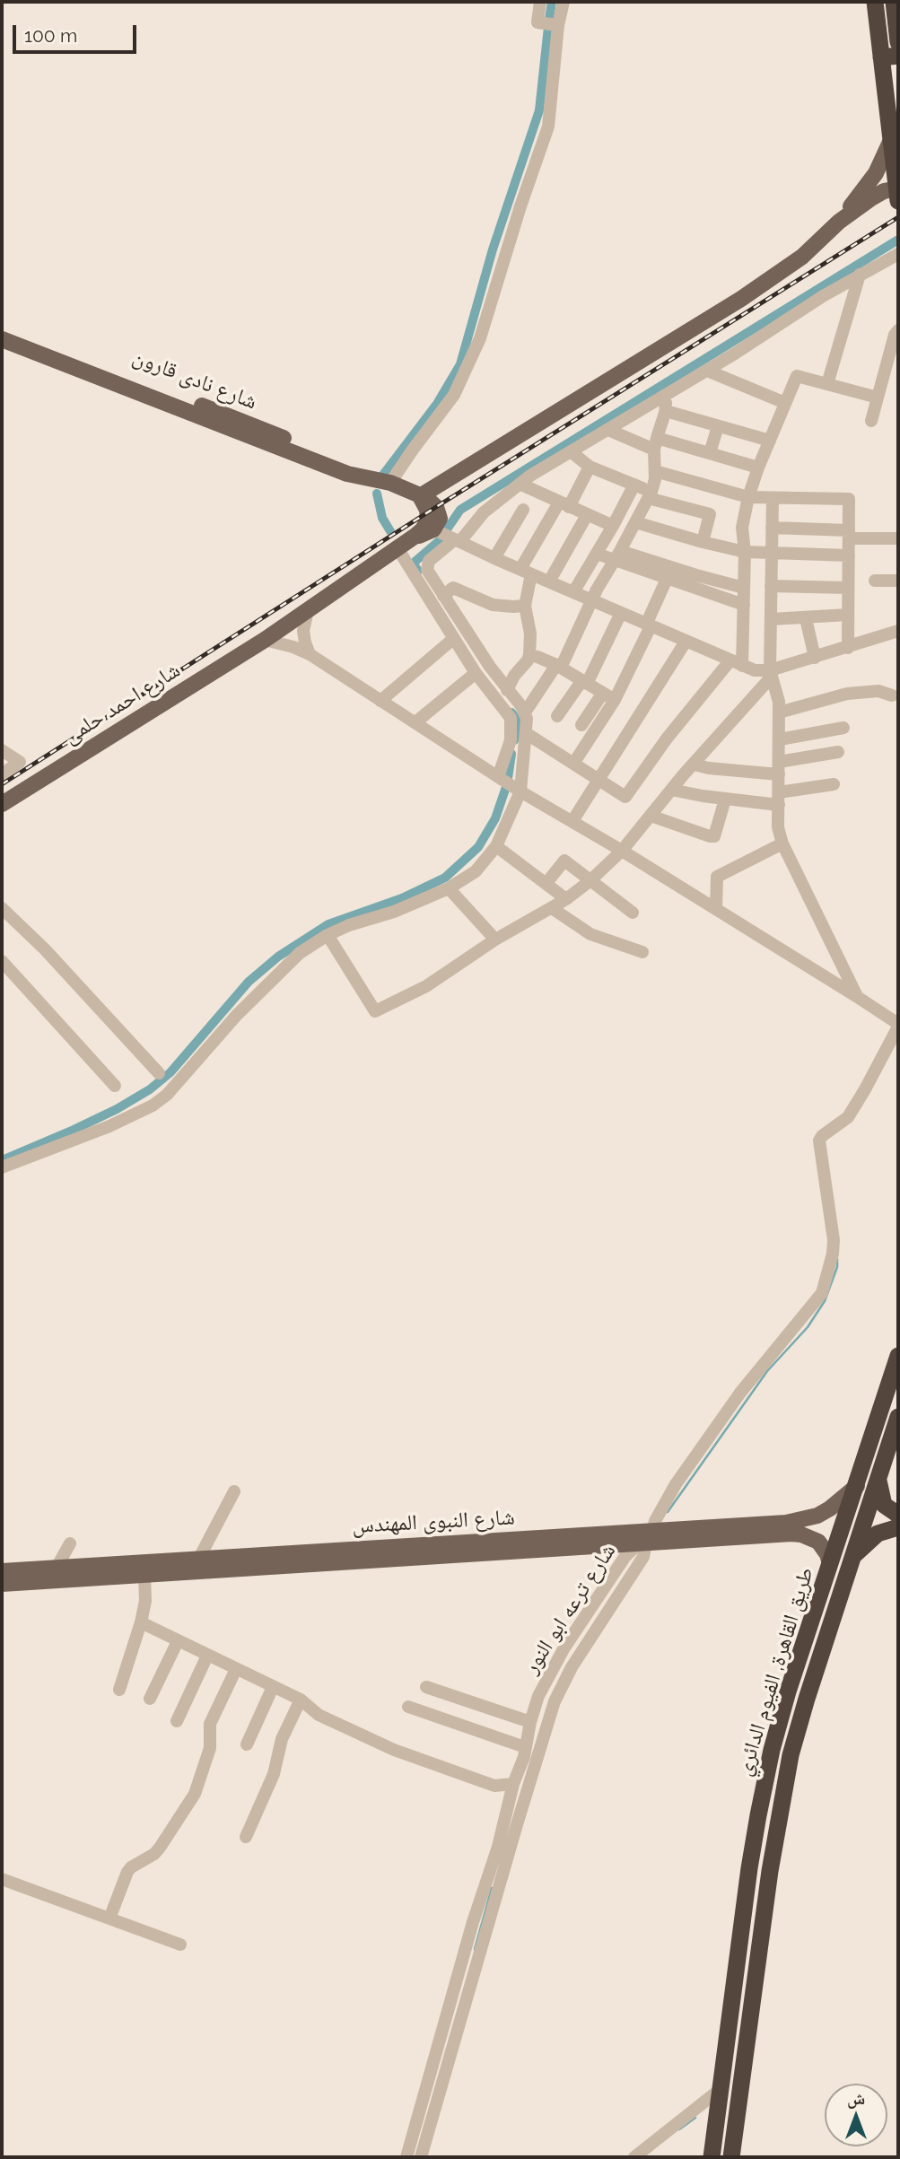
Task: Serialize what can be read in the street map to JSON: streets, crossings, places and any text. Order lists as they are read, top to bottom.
{
  "streets": {
    "highway": ["طريق القاهرة, الفيوم الدائري"],
    "main road": ["شارع نادى قارون", "شارع احمد حلمى", "شارع النبوى المهندس"],
    "street": ["شارع ترعه ابو النور"]
  },
  "crossings": [
    ["شارع نادى قارون", "شارع احمد حلمى"],
    ["شارع النبوى المهندس", "شارع ترعه ابو النور"],
    ["شارع النبوى المهندس", "طريق القاهرة, الفيوم الدائري"]
  ],
  "scale_bar": "100 m",
  "north": "top"
}
